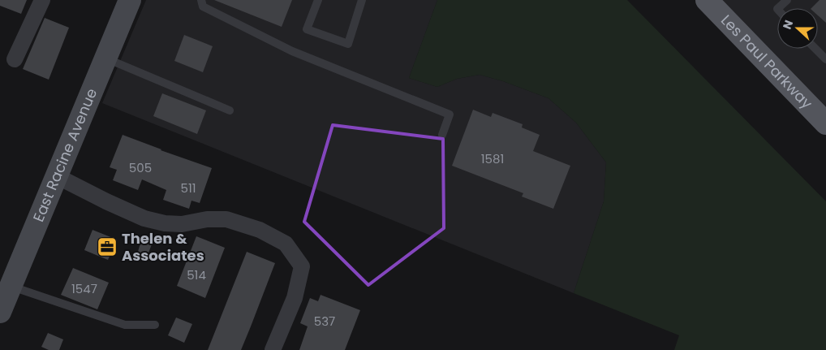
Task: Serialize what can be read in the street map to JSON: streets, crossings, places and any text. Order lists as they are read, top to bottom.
{
  "streets": {
    "main road": ["Les Paul Parkway", "East Racine Avenue"]
  },
  "places": {
    "office": ["Thelen & Associates"]
  },
  "house_numbers": [
    "1581",
    "505",
    "511",
    "514",
    "1547",
    "537"
  ],
  "north": "left"
}
